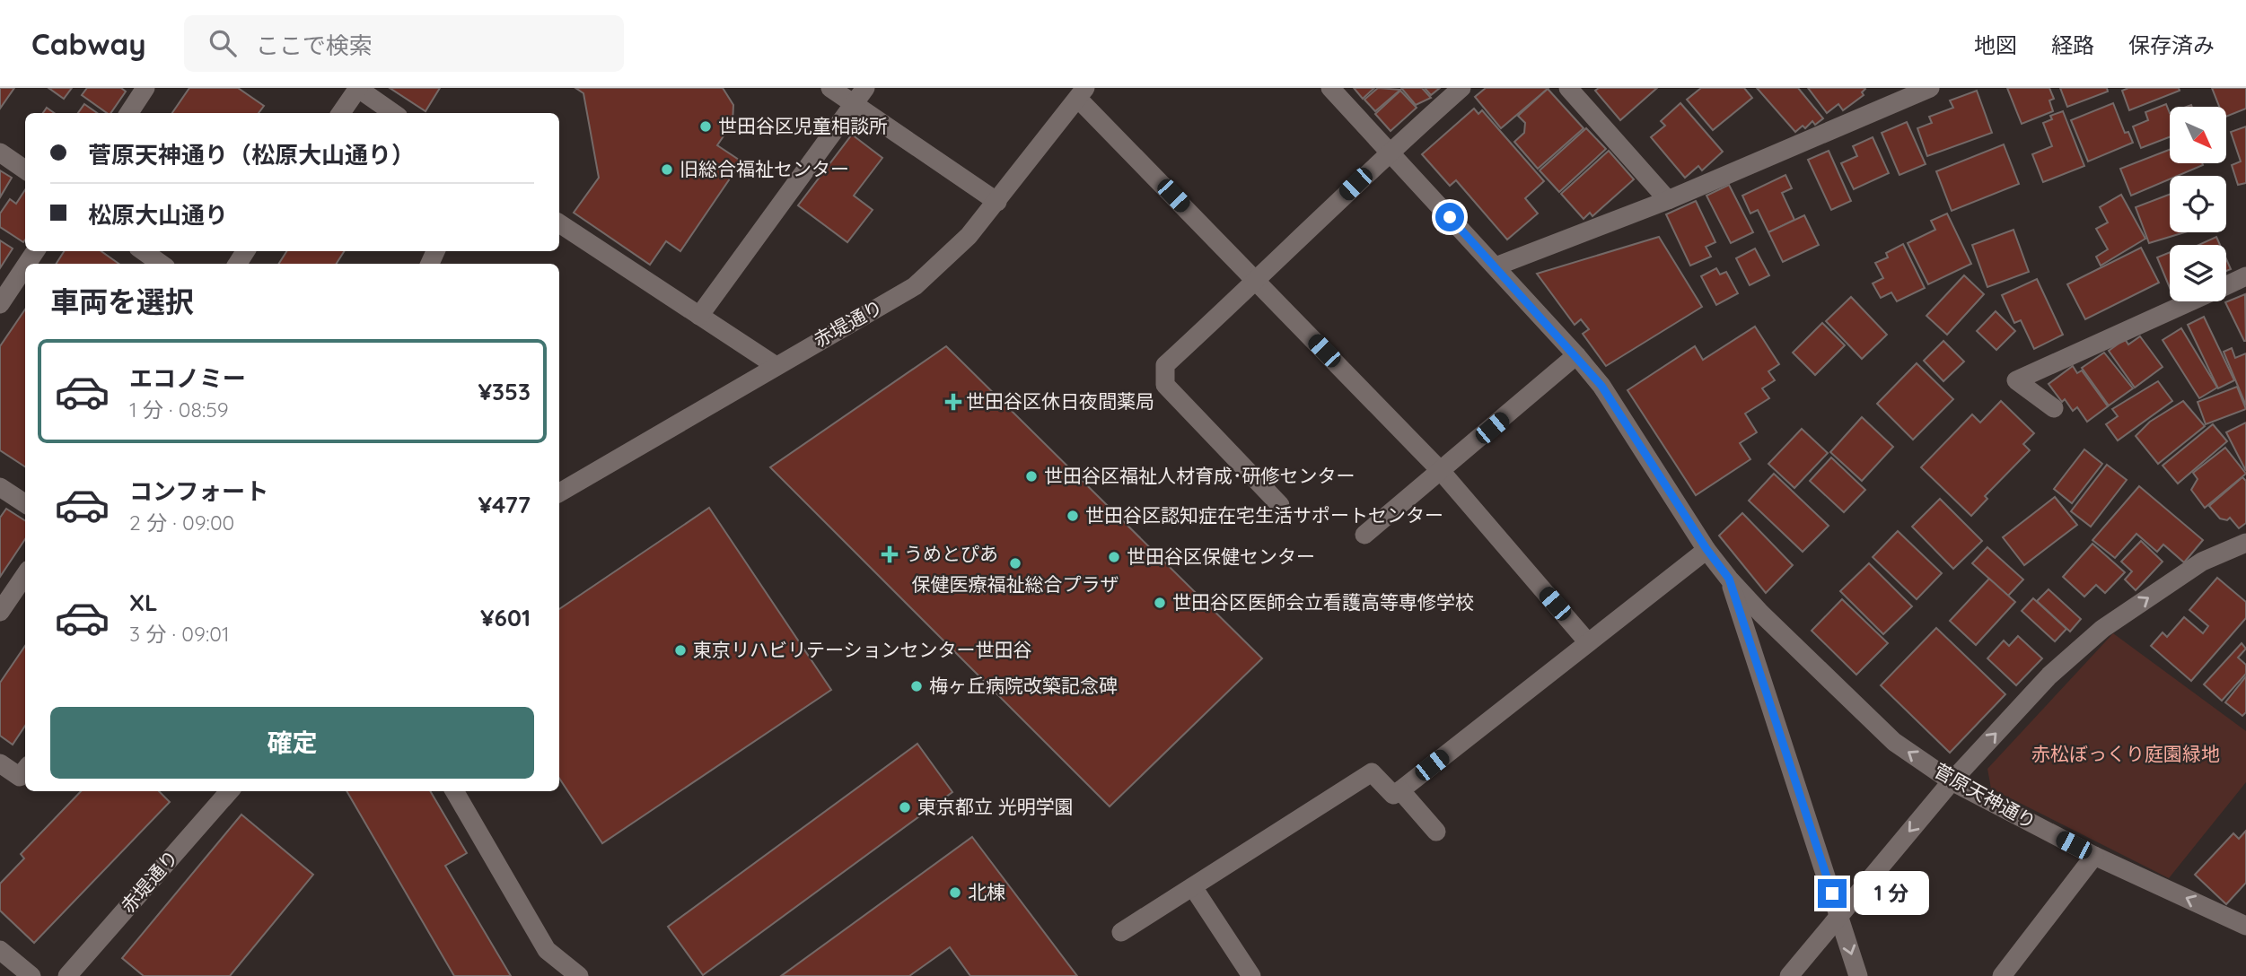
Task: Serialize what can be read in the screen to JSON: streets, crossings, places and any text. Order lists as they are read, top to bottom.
{
  "streets": {
    "street": ["赤堤通り", "菅原天神通り"]
  },
  "one_way": ["菅原天神通り"],
  "parks": ["赤松ぼっくり庭園緑地"],
  "places": {
    "other": [
      "世田谷区児童相談所",
      "旧総合福祉センター",
      "世田谷区福祉人材育成･研修センター",
      "世田谷区認知症在宅生活サポートセンター",
      "世田谷区保健センター",
      "保健医療福祉総合プラザ",
      "世田谷区医師会立看護高等専修学校",
      "東京リハビリテーションセンター世田谷",
      "梅ヶ丘病院改築記念碑",
      "東京都立 光明学園",
      "北棟"
    ],
    "health": ["世田谷区休日夜間薬局", "うめとぴあ"]
  },
  "north": "bottom right",
  "page": {
    "header": "Cabway",
    "search": "ここで検索",
    "nav": ["地図", "経路", "保存済み"],
    "banner": ["菅原天神通り（松原大山通り）", "松原大山通り"],
    "heading": "車両を選択",
    "list": [
      {
        "name": "エコノミー",
        "note": "1 分 · 08:59",
        "value": "¥353"
      },
      {
        "name": "コンフォート",
        "note": "2 分 · 09:00",
        "value": "¥477"
      },
      {
        "name": "XL",
        "note": "3 分 · 09:01",
        "value": "¥601"
      }
    ],
    "buttons": "確定",
    "bubble": "1 分"
  }
}
